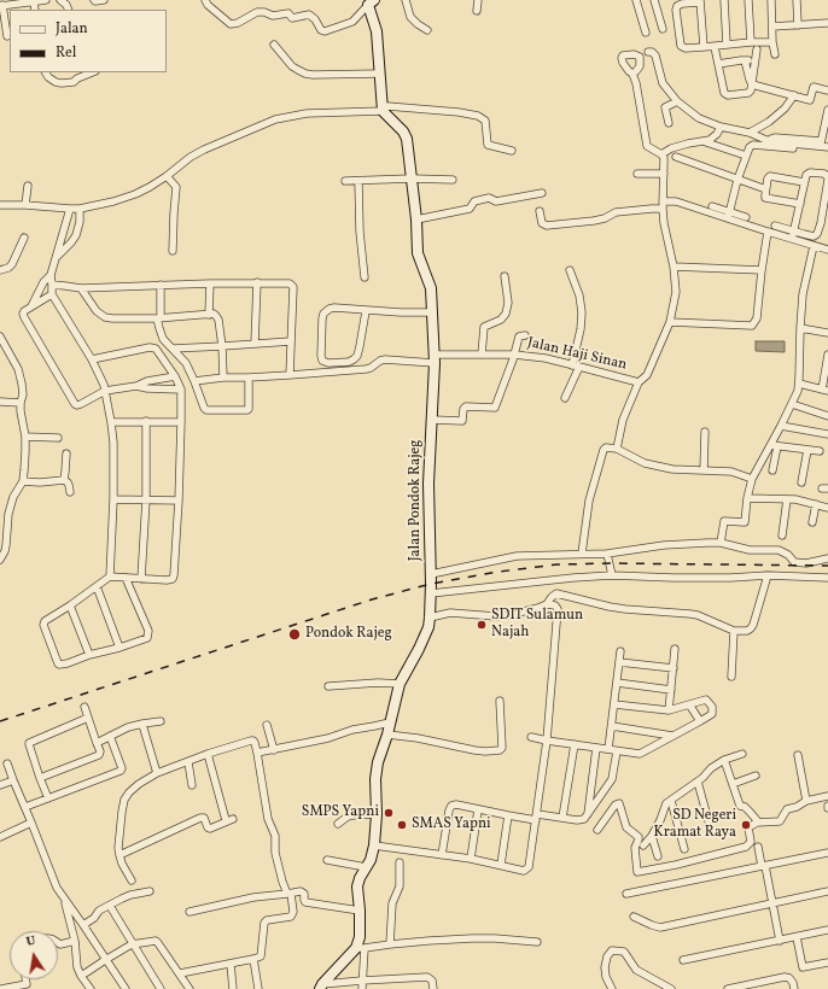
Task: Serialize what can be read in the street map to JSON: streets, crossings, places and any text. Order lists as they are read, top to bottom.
{
  "streets": {
    "main road": ["Jalan Pondok Rajeg"],
    "street": ["Jalan Haji Sinan"]
  },
  "crossings": [
    ["Jalan Haji Sinan", "Jalan Pondok Rajeg"]
  ],
  "places": [
    "SDIT Sulamun Najah",
    "Pondok Rajeg",
    "SMPS Yapni",
    "SMAS Yapni",
    "SD Negeri Kramat Raya"
  ],
  "legend": ["Jalan", "Rel"],
  "north": "top"
}
